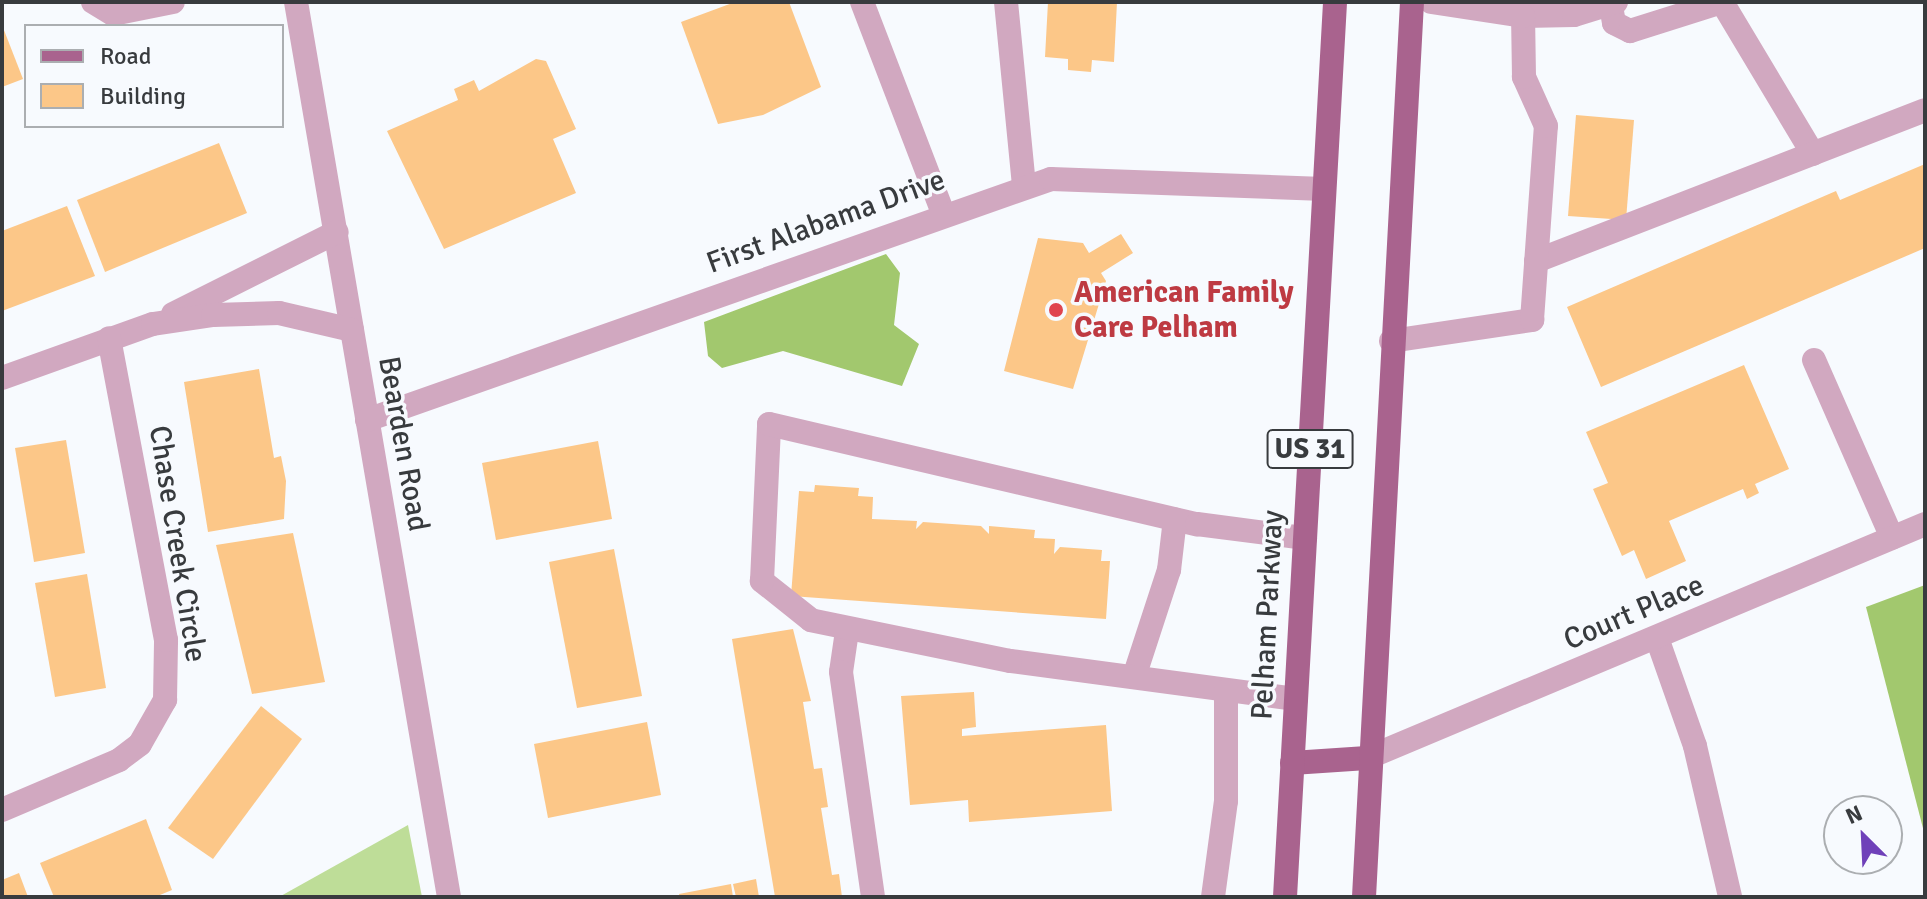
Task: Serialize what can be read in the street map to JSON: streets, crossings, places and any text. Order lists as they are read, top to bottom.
{
  "streets": {
    "main road": ["US 31", "Pelham Parkway"],
    "street": [
      "First Alabama Drive",
      "Bearden Road",
      "Chase Creek Circle",
      "Court Place"
    ]
  },
  "crossings": [
    ["First Alabama Drive", "Bearden Road"],
    ["First Alabama Drive", "Pelham Parkway"],
    ["US 31", "Court Place"]
  ],
  "places": ["American Family Care Pelham"],
  "legend": ["Road", "Building"],
  "north": "top left"
}
